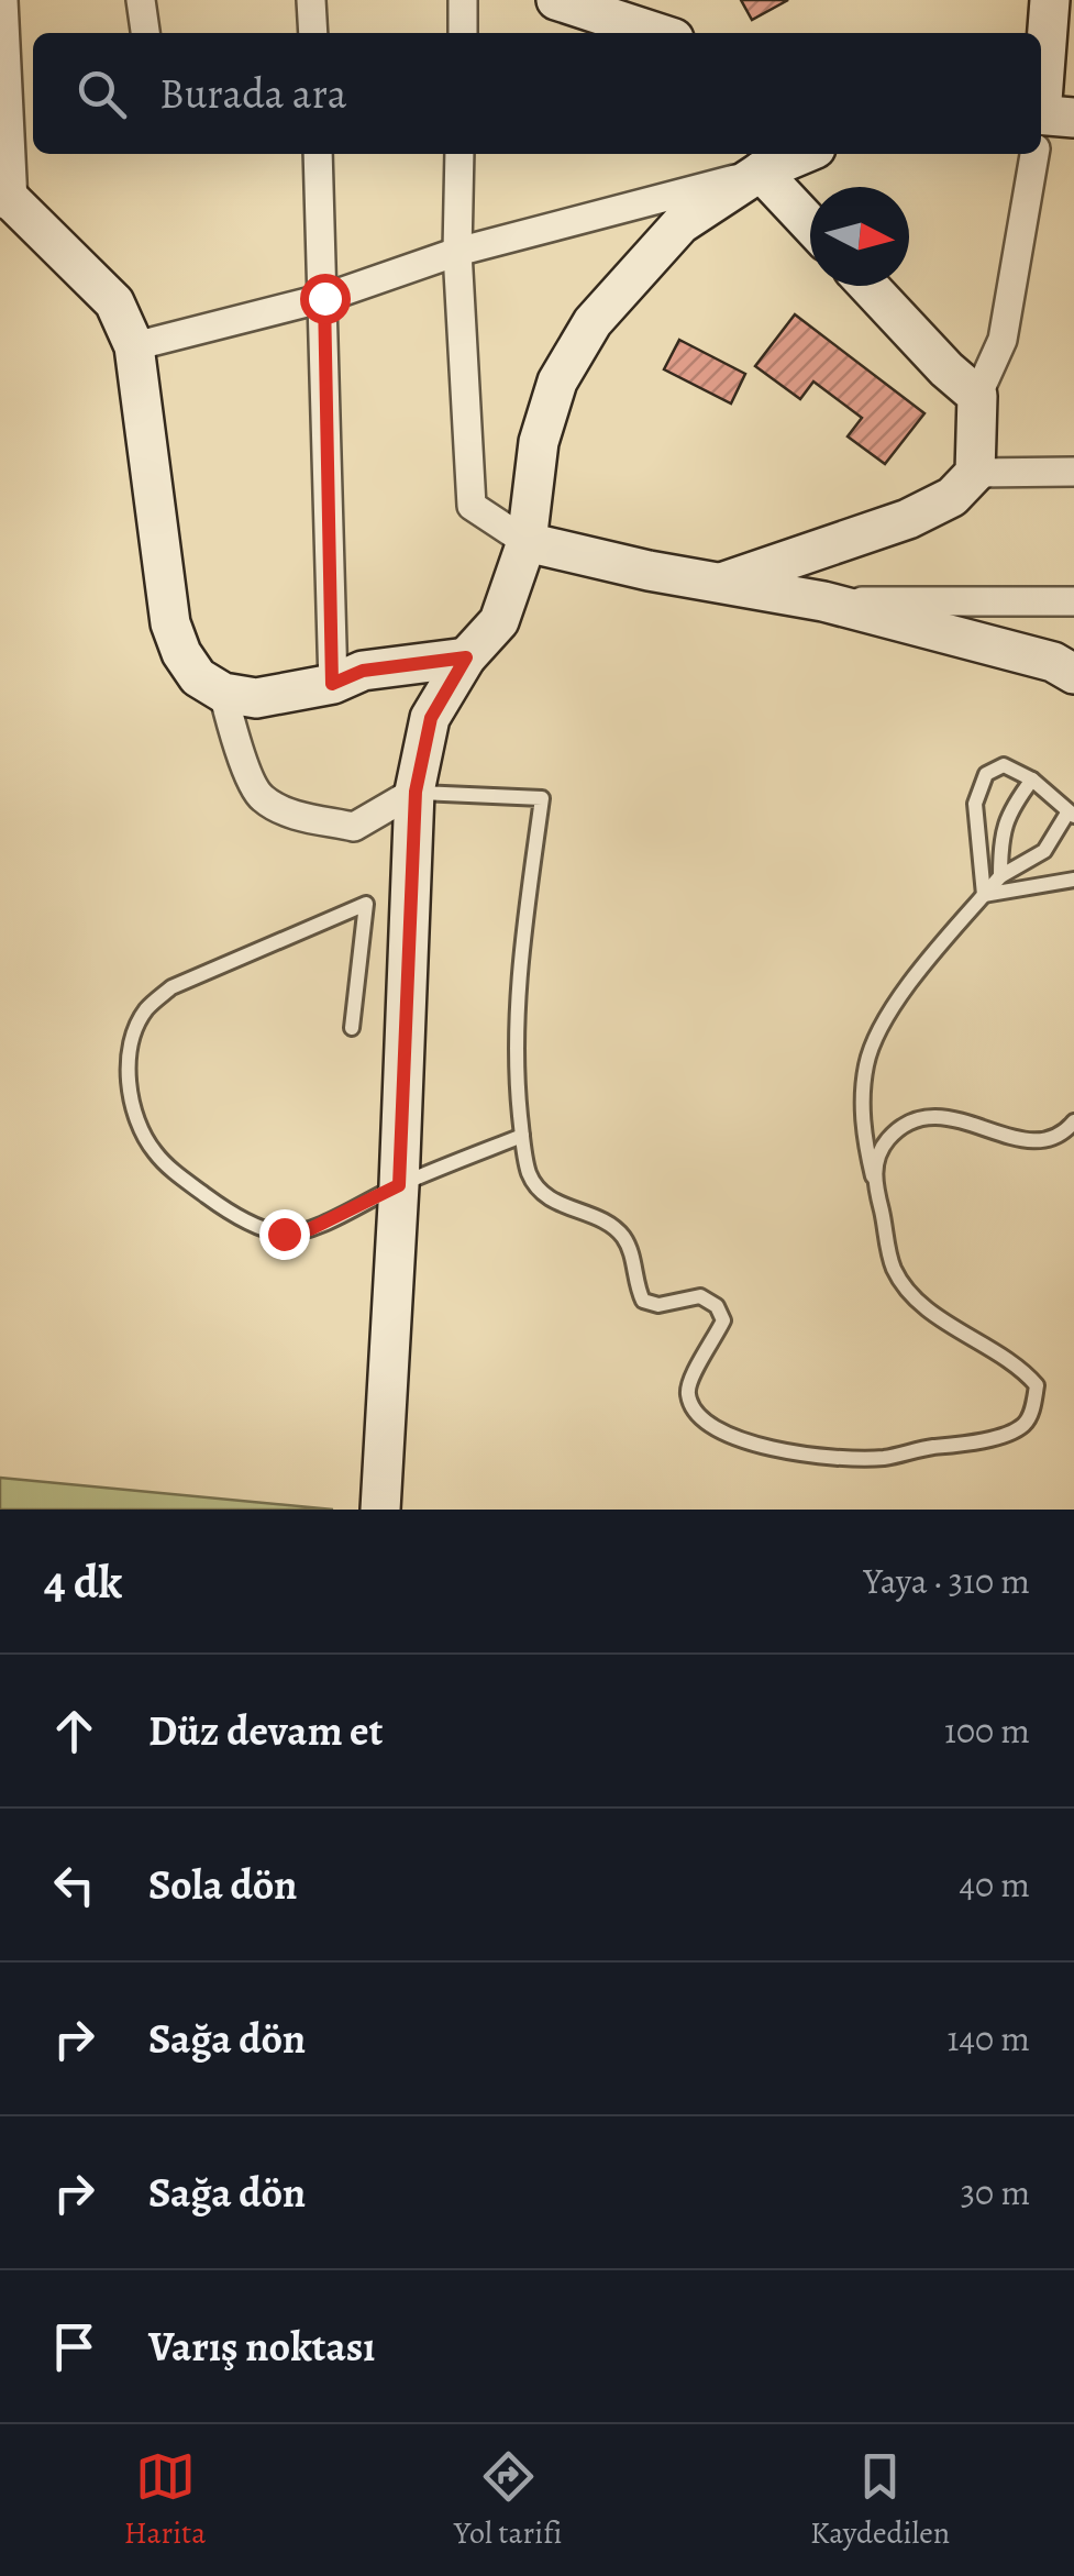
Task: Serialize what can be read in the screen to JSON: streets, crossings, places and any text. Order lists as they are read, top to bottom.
{
  "north": "right",
  "page": {
    "search": "Burada ara",
    "heading": ["4 dk", "Yaya · 310 m"],
    "list": [
      ["Düz devam et", "100 m"],
      ["Sola dön", "40 m"],
      ["Sağa dön", "140 m"],
      ["Sağa dön", "30 m"],
      "Varış noktası"
    ],
    "nav": ["Harita", "Yol tarifi", "Kaydedilen"]
  }
}
